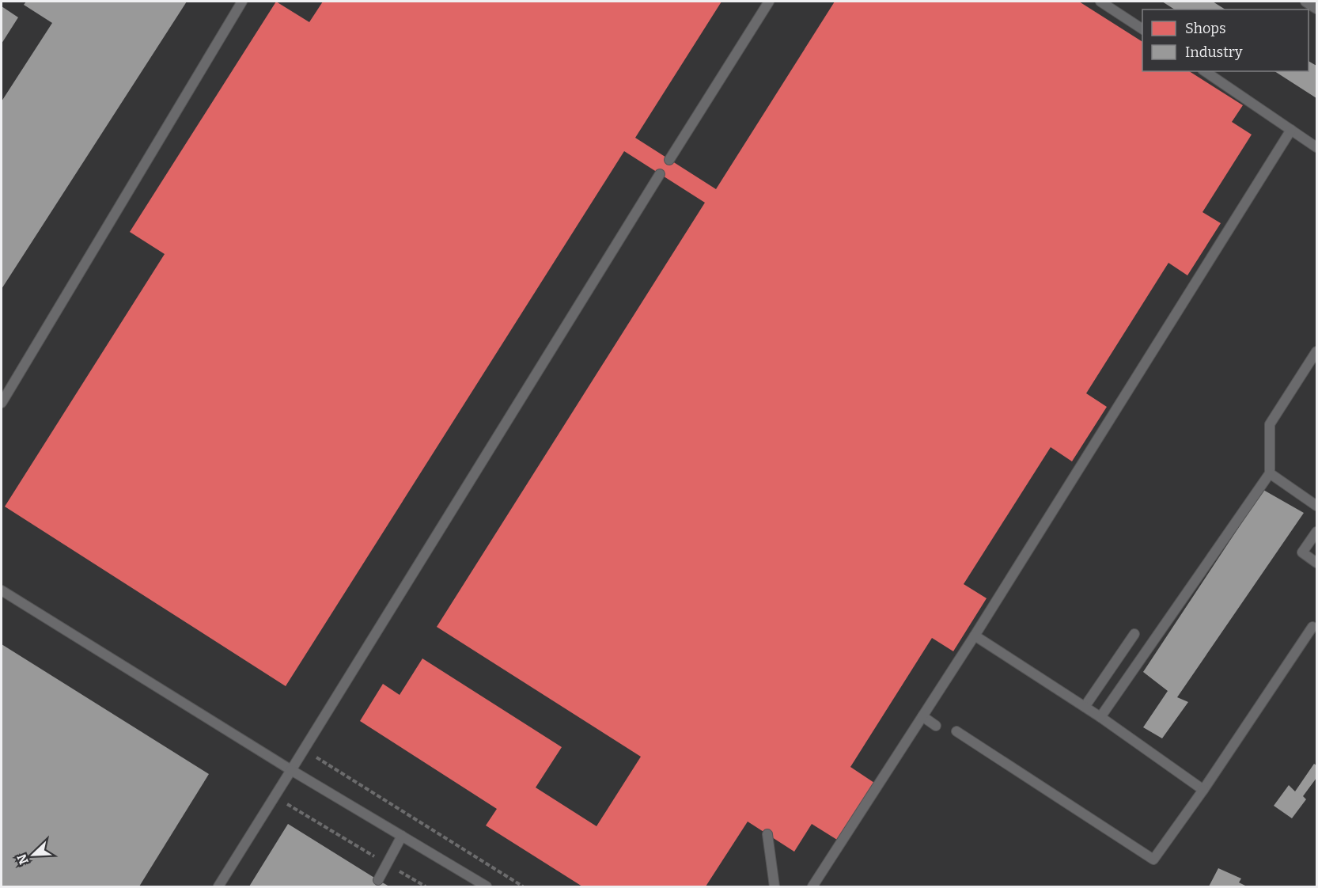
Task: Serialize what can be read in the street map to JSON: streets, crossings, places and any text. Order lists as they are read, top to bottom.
{
  "legend": ["Shops", "Industry"],
  "north": "bottom left"
}
